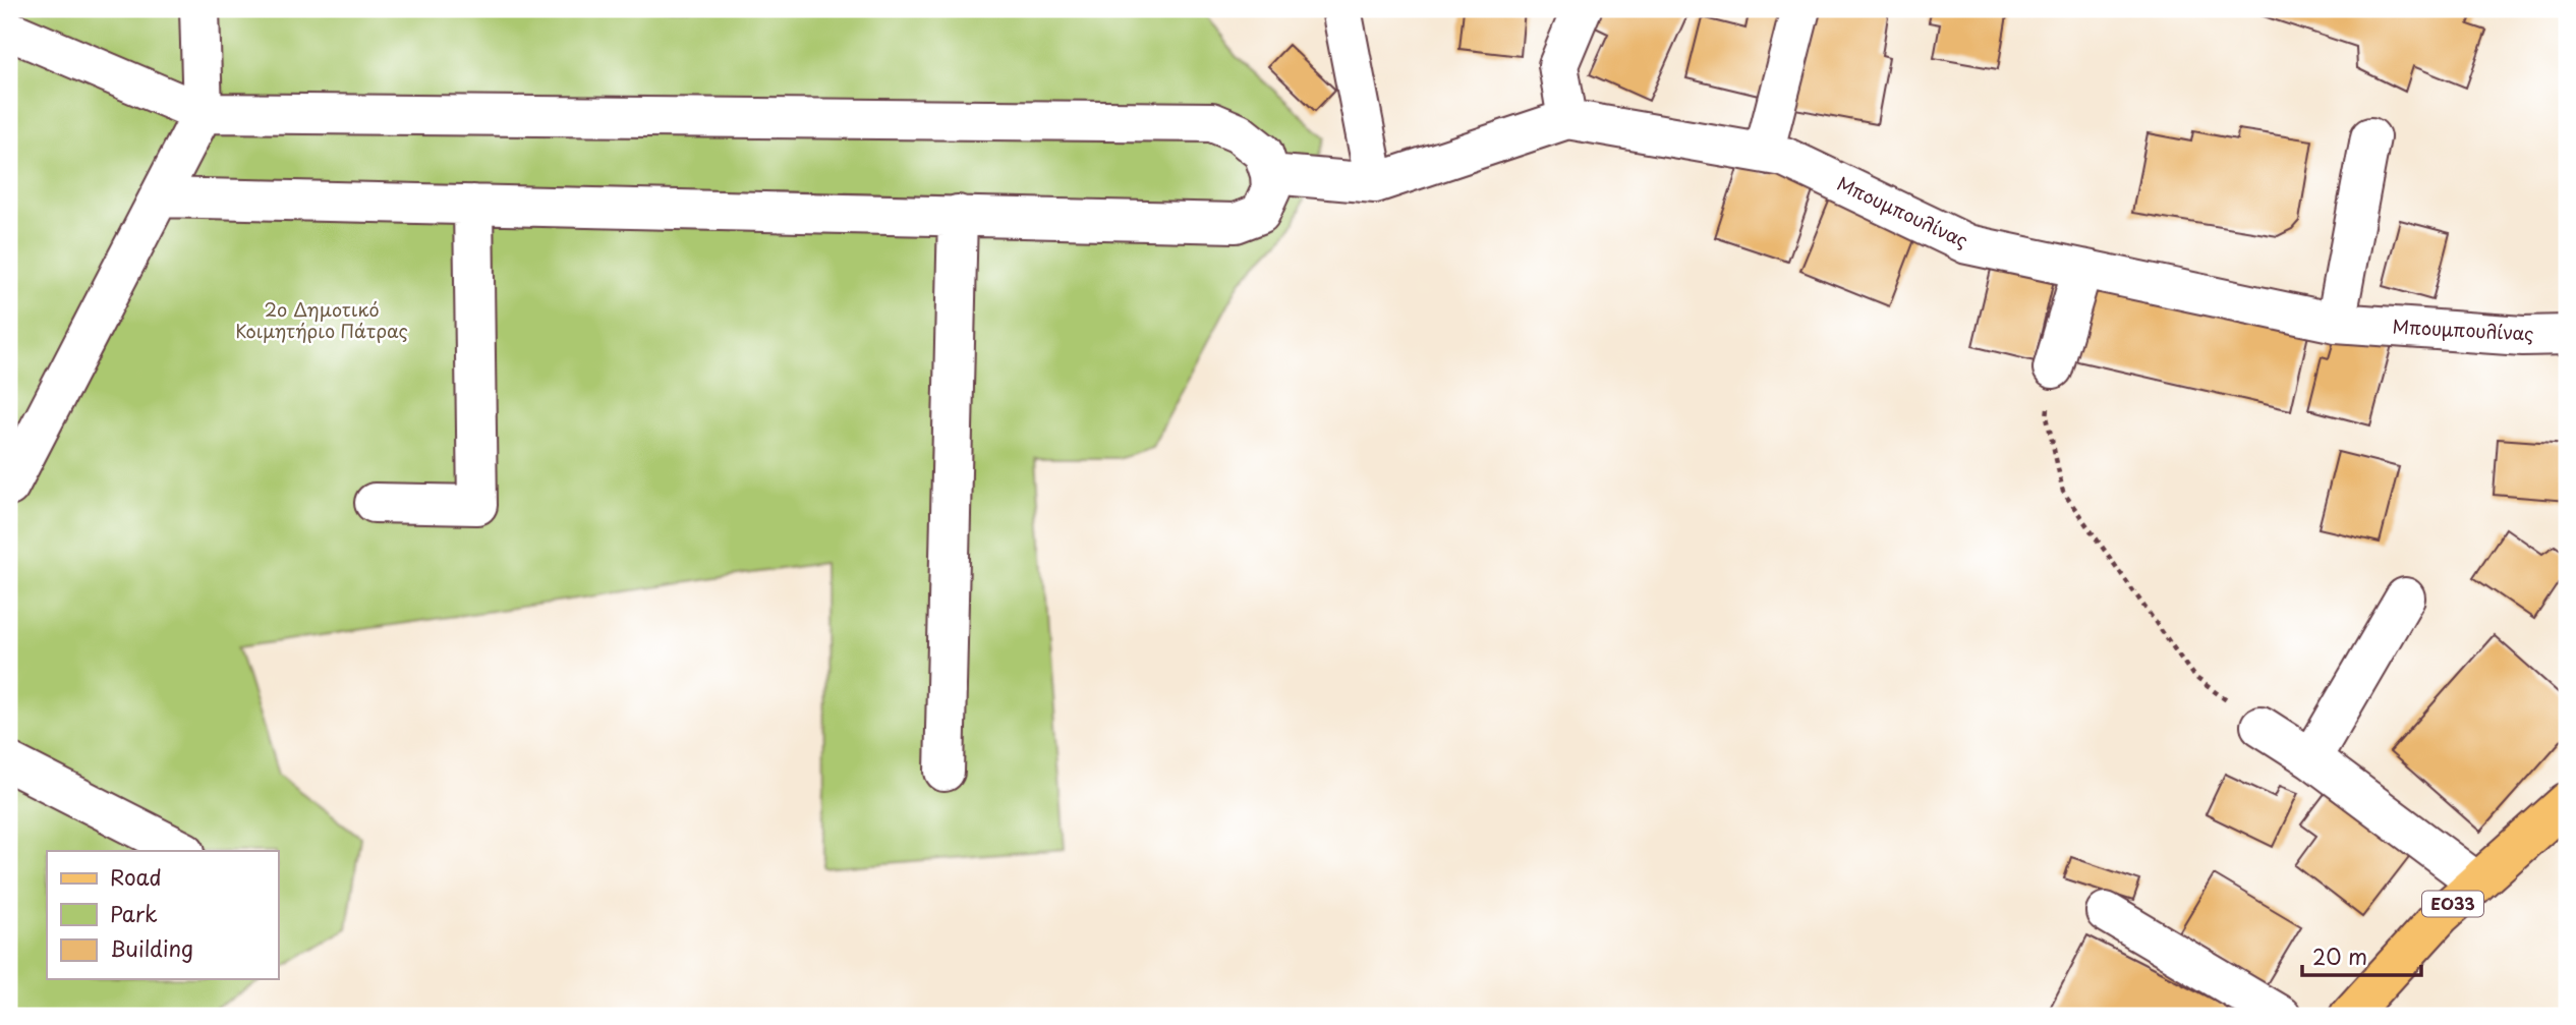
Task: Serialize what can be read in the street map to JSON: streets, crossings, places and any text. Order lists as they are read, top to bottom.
{
  "streets": {
    "main road": ["ΕΟ33"],
    "street": ["Μπουμπουλίνας"]
  },
  "parks": ["2o Δημοτικό Κοιμητήριο Πάτρας"],
  "legend": ["Road", "Park", "Building"],
  "scale_bar": "20 m"
}
